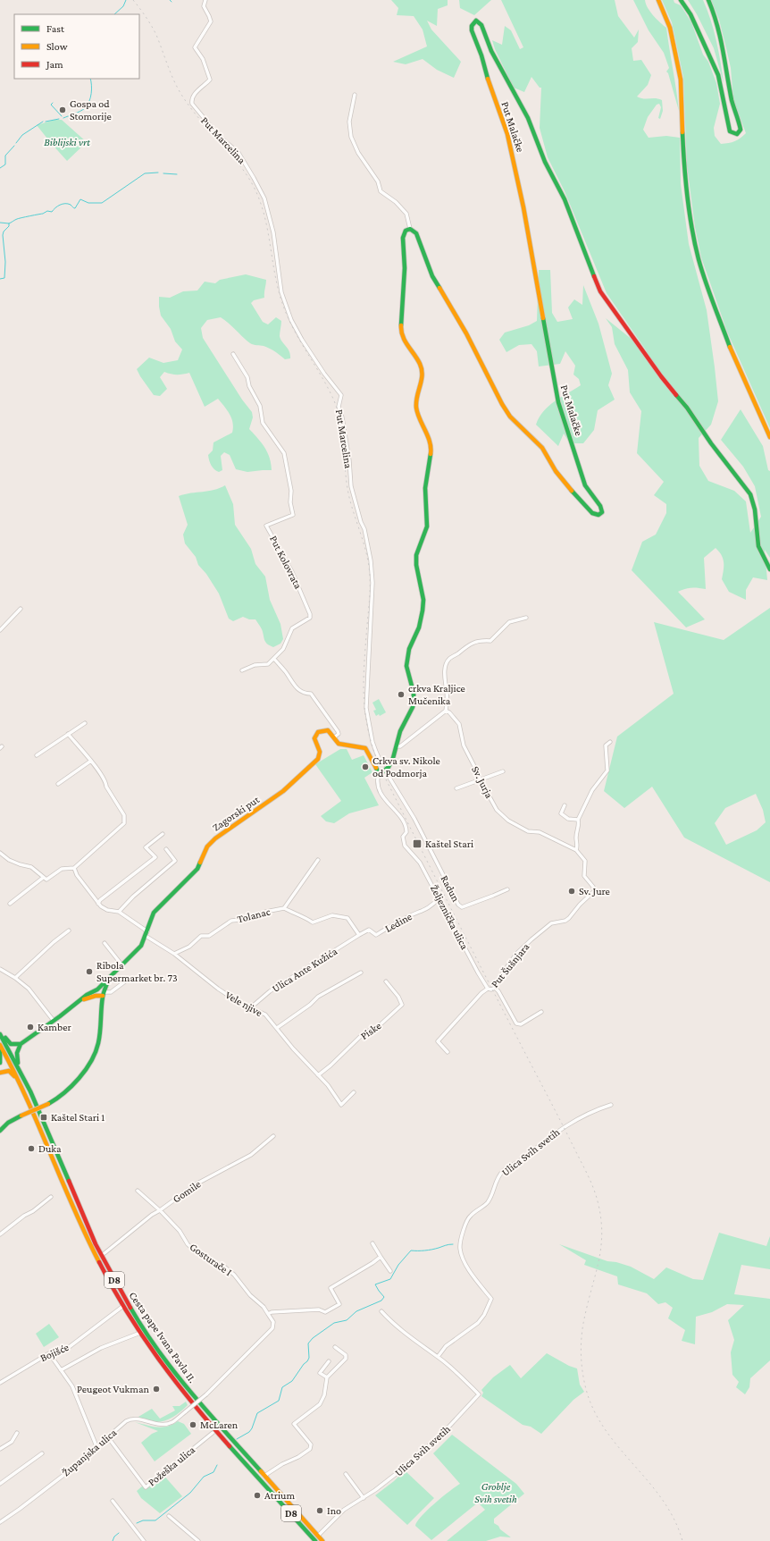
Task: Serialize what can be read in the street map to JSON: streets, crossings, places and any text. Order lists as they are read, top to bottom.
{
  "streets": {
    "main road": [
      "Put Malačke",
      "Zagorski put",
      "D8",
      "Cesta pape Ivana Pavla II."
    ],
    "street": [
      "Put Marcelina",
      "Put Kolovrata",
      "Sv. Jurja",
      "Radun",
      "Tolanac",
      "Željeznička ulica",
      "Ledine",
      "Put Šušnjara",
      "Ulica Ante Kužića",
      "Vele njive",
      "Piske",
      "Ulica Svih svetih",
      "Gomile",
      "Gosturače I",
      "Bojišće",
      "Županjska ulica",
      "Požeška ulica"
    ]
  },
  "crossings": [
    ["Put Marcelina", "Radun"],
    ["Sv. Jurja", "Put Šušnjara"],
    ["Zagorski put", "Željeznička ulica"],
    ["Zagorski put", "Vele njive"],
    ["Tolanac", "Vele njive"],
    ["Željeznička ulica", "Ledine"],
    ["Željeznička ulica", "Put Šušnjara"],
    ["Ledine", "Ulica Ante Kužića"],
    ["Ulica Ante Kužića", "Vele njive"],
    ["Vele njive", "Piske"],
    ["Ulica Svih svetih", "Cesta pape Ivana Pavla II."],
    ["Gomile", "Gosturače I"],
    ["Gosturače I", "Županjska ulica"],
    ["Cesta pape Ivana Pavla II.", "Bojišće"],
    ["Županjska ulica", "Požeška ulica"]
  ],
  "parks": ["Biblijski vrt", "Groblje Svih svetih"],
  "places": {
    "other": [
      "Gospa od Stomorije",
      "crkva Kraljice Mučenika",
      "Crkva sv. Nikole od Podmorja",
      "Sv. Jure",
      "Ribola Supermarket br. 73",
      "Kamber",
      "Duka",
      "Peugeot Vukman",
      "McLaren",
      "Atrium",
      "Ino"
    ],
    "transit": ["Kaštel Stari", "Kaštel Stari 1"]
  },
  "legend": ["Fast", "Slow", "Jam"]
}
